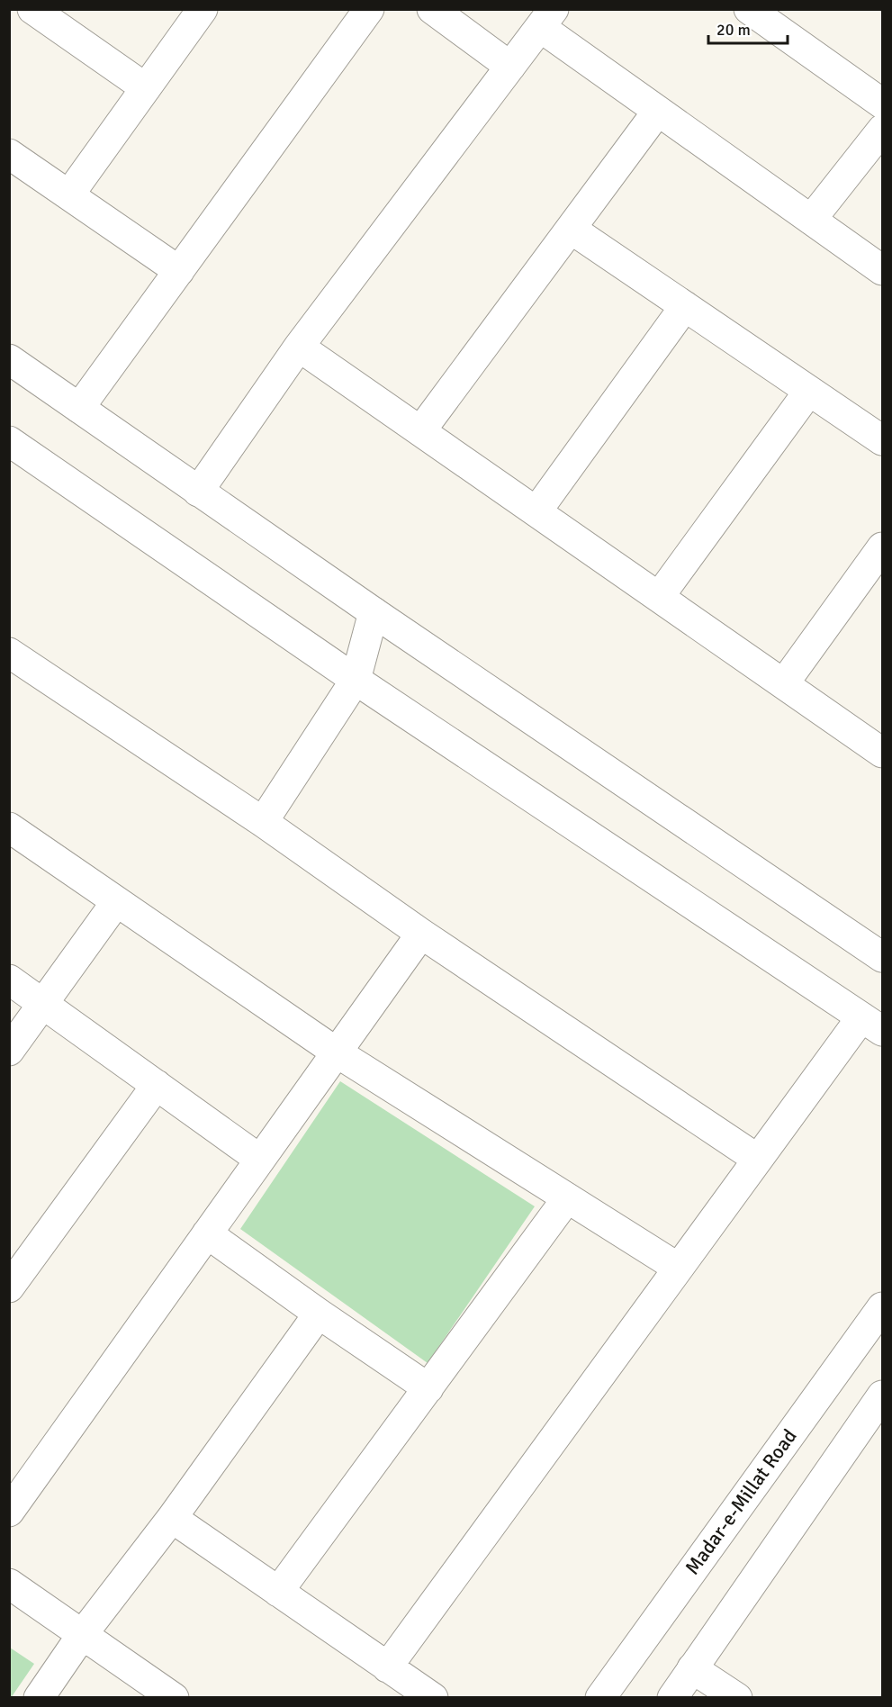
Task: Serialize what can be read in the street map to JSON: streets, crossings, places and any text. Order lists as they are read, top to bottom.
{
  "streets": {
    "street": ["Madar-e-Millat Road"]
  },
  "scale_bar": "20 m"
}
